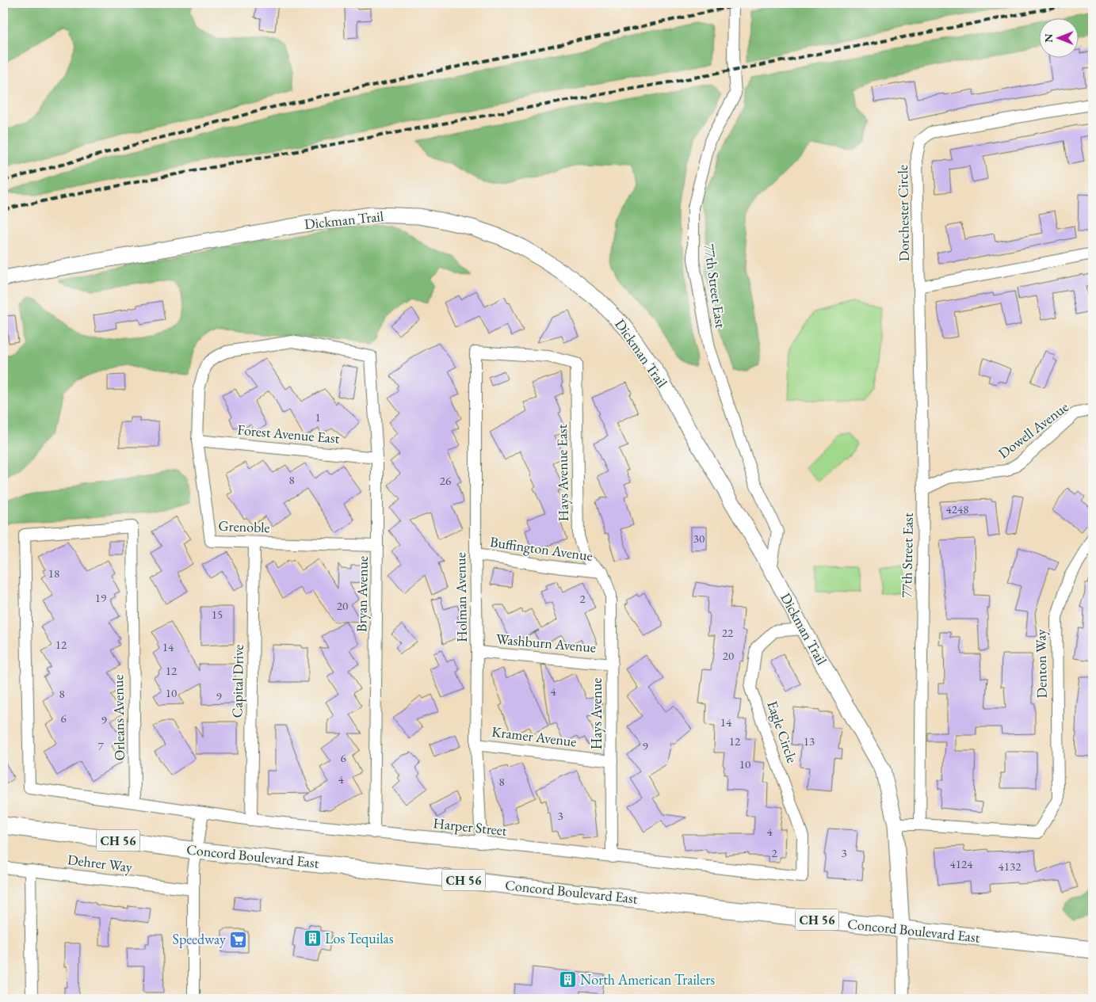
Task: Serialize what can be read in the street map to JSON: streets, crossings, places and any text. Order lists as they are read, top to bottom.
{
  "streets": {
    "main road": ["CH 56", "Concord Boulevard East"],
    "street": [
      "Dorchester Circle",
      "Dickman Trail",
      "77th Street East",
      "Dowell Avenue",
      "Forest Avenue East",
      "Hays Avenue East",
      "Grenoble",
      "Buffington Avenue",
      "Bryan Avenue",
      "Holman Avenue",
      "Washburn Avenue",
      "Denton Way",
      "Capital Drive",
      "Hays Avenue",
      "Orleans Avenue",
      "Eagle Circle",
      "Kramer Avenue",
      "Harper Street",
      "Dehrer Way"
    ]
  },
  "crossings": [
    ["Dorchester Circle", "77th Street East"],
    ["Dickman Trail", "77th Street East"],
    ["Dickman Trail", "Eagle Circle"],
    ["Dickman Trail", "Concord Boulevard East"],
    ["77th Street East", "Dowell Avenue"],
    ["77th Street East", "Denton Way"],
    ["Forest Avenue East", "Grenoble"],
    ["Forest Avenue East", "Bryan Avenue"],
    ["Hays Avenue East", "Buffington Avenue"],
    ["Hays Avenue East", "Holman Avenue"],
    ["Hays Avenue East", "Hays Avenue"],
    ["Grenoble", "Bryan Avenue"],
    ["Grenoble", "Capital Drive"],
    ["Buffington Avenue", "Holman Avenue"],
    ["Buffington Avenue", "Hays Avenue"],
    ["Bryan Avenue", "Harper Street"],
    ["Holman Avenue", "Washburn Avenue"],
    ["Holman Avenue", "Kramer Avenue"],
    ["Holman Avenue", "Harper Street"],
    ["Washburn Avenue", "Hays Avenue"],
    ["Capital Drive", "Harper Street"],
    ["Hays Avenue", "Kramer Avenue"],
    ["Hays Avenue", "Harper Street"],
    ["Orleans Avenue", "Harper Street"],
    ["Eagle Circle", "Harper Street"]
  ],
  "places": {
    "building": ["Los Tequilas", "North American Trailers"],
    "supermarket": ["Speedway"]
  },
  "house_numbers": [
    "1",
    "8",
    "26",
    "4248",
    "30",
    "18",
    "19",
    "2",
    "20",
    "15",
    "22",
    "12",
    "14",
    "20",
    "12",
    "4",
    "10",
    "8",
    "9",
    "6",
    "9",
    "14",
    "12",
    "13",
    "7",
    "9",
    "6",
    "10",
    "4",
    "8",
    "3",
    "4",
    "2",
    "3",
    "4124",
    "4132"
  ],
  "north": "left"
}
